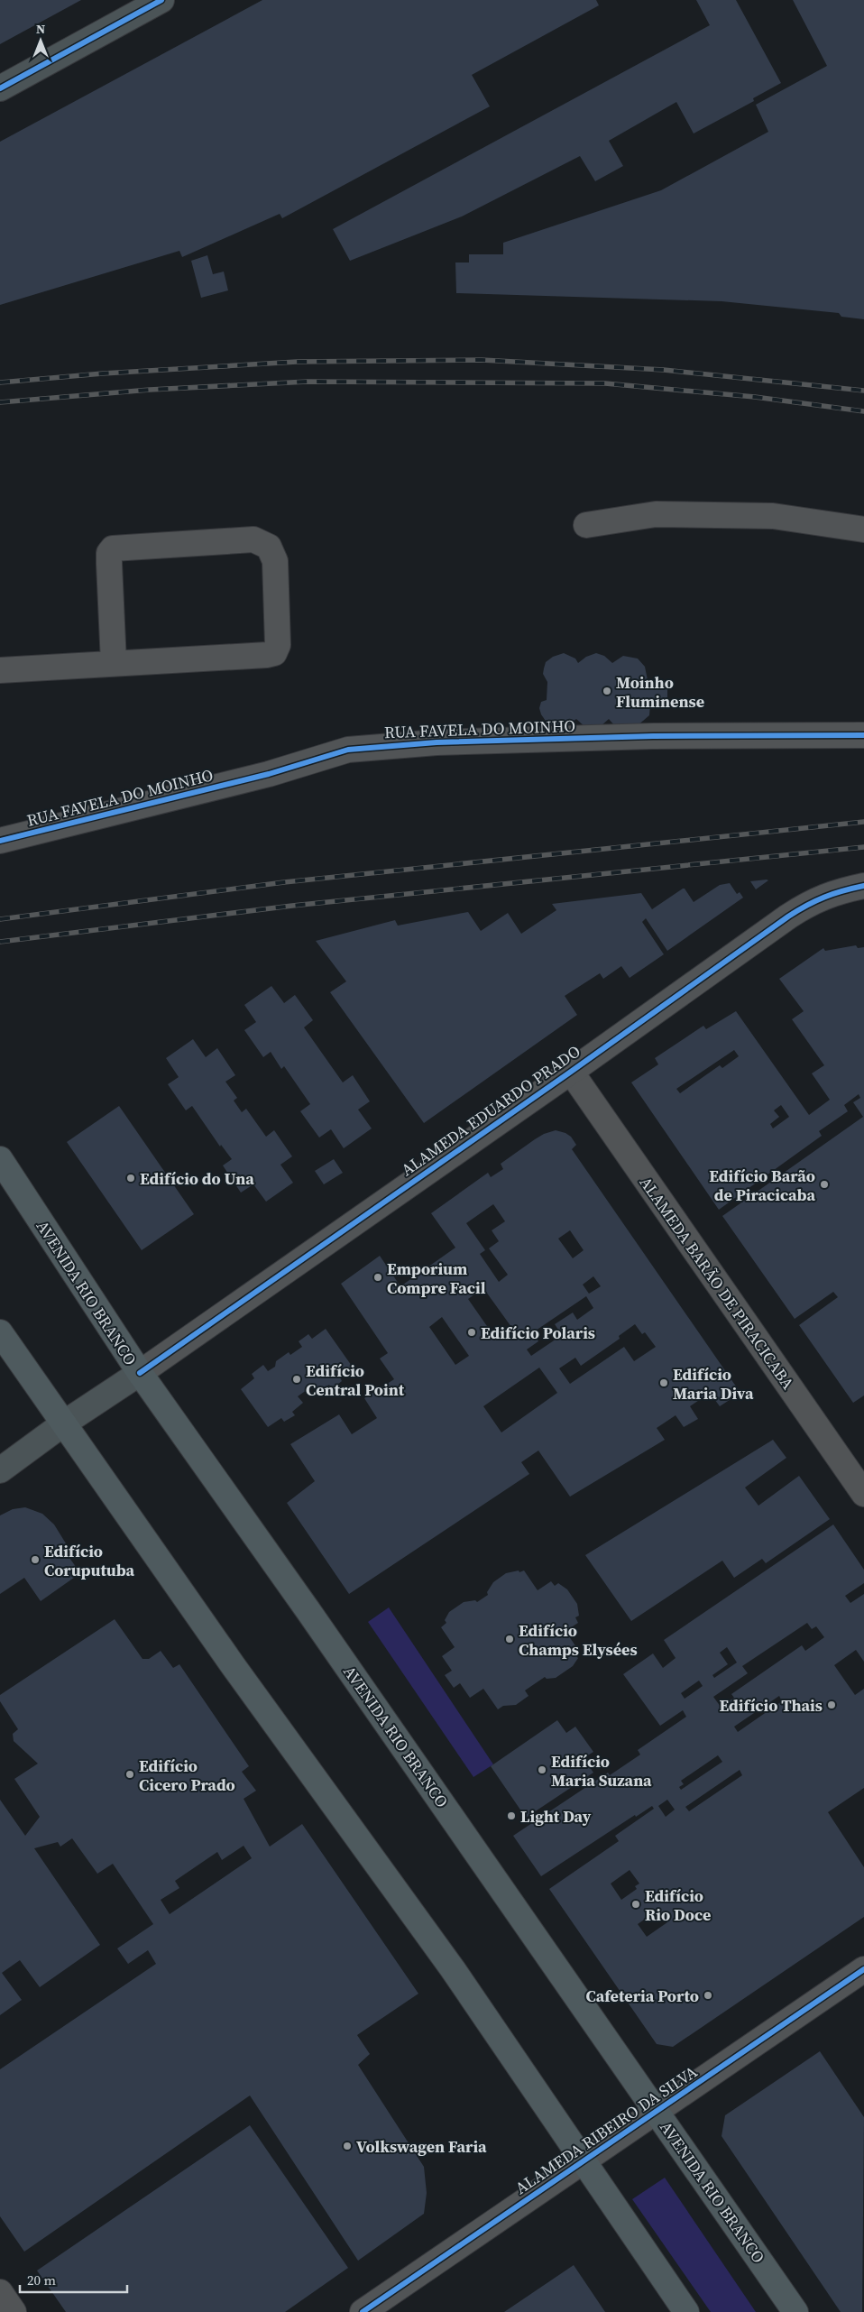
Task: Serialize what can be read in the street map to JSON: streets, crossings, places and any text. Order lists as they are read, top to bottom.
{
  "streets": {
    "main road": ["AVENIDA RIO BRANCO"],
    "street": [
      "RUA FAVELA DO MOINHO",
      "ALAMEDA EDUARDO PRADO",
      "ALAMEDA BARÃO DE PIRACICABA",
      "ALAMEDA RIBEIRO DA SILVA"
    ]
  },
  "crossings": [
    ["ALAMEDA EDUARDO PRADO", "ALAMEDA BARÃO DE PIRACICABA"],
    ["ALAMEDA EDUARDO PRADO", "AVENIDA RIO BRANCO"],
    ["AVENIDA RIO BRANCO", "ALAMEDA RIBEIRO DA SILVA"]
  ],
  "places": [
    "Moinho Fluminense",
    "Edifício do Una",
    "Edifício Barão de Piracicaba",
    "Emporium Compre Facil",
    "Edifício Polaris",
    "Edifício Central Point",
    "Edifício Maria Diva",
    "Edifício Coruputuba",
    "Edifício Champs Elysées",
    "Edifício Thais",
    "Edifício Maria Suzana",
    "Edifício Cicero Prado",
    "Light Day",
    "Edifício Rio Doce",
    "Cafeteria Porto",
    "Volkswagen Faria"
  ],
  "scale_bar": "20 m",
  "north": "top"
}
